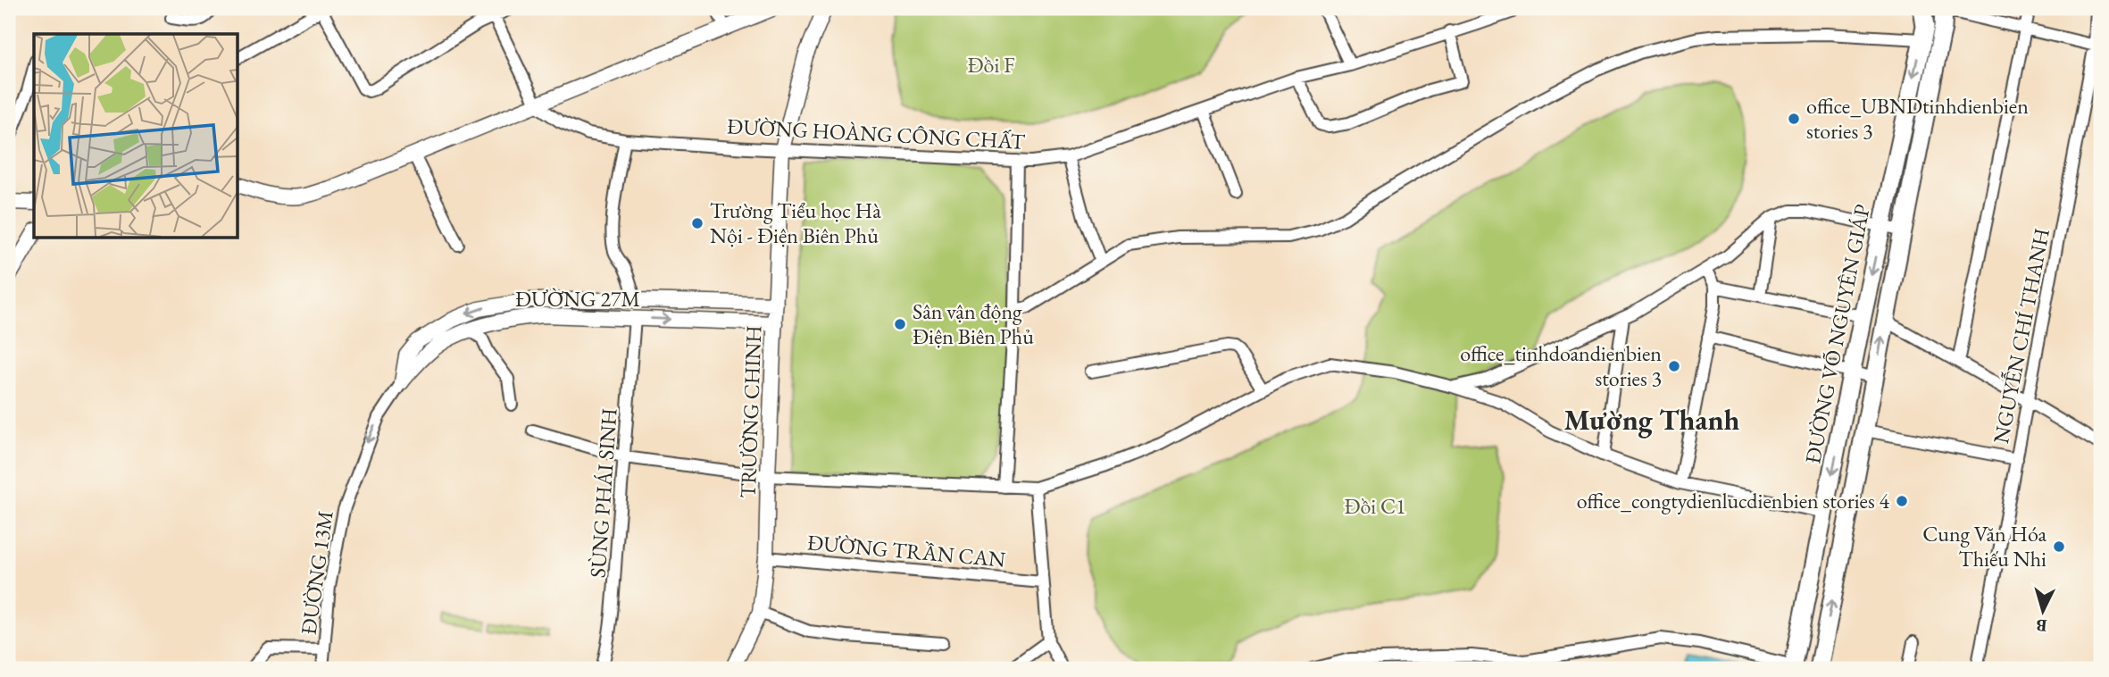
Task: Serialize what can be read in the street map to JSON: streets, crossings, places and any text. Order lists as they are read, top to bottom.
{
  "streets": {
    "highway": ["ĐƯỜNG VÕ NGUYÊN GIÁP"],
    "street": [
      "ĐƯỜNG HOÀNG CÔNG CHẤT",
      "ĐƯỜNG 27M",
      "NGUYỄN CHÍ THANH",
      "TRƯỜNG CHINH",
      "SÙNG PHÁI SINH",
      "ĐƯỜNG TRẦN CAN",
      "ĐƯỜNG 13M"
    ]
  },
  "crossings": [
    ["ĐƯỜNG HOÀNG CÔNG CHẤT", "TRƯỜNG CHINH"],
    ["ĐƯỜNG 27M", "TRƯỜNG CHINH"],
    ["ĐƯỜNG 27M", "SÙNG PHÁI SINH"],
    ["ĐƯỜNG 27M", "ĐƯỜNG 13M"],
    ["TRƯỜNG CHINH", "ĐƯỜNG TRẦN CAN"]
  ],
  "one_way": ["ĐƯỜNG 13M"],
  "districts": ["Mường Thanh"],
  "parks": ["Đồi F", "Đồi C1"],
  "places": [
    "office_UBNDtinhdienbien stories 3",
    "Trường Tiểu học Hà Nội - Điện Biên Phủ",
    "Sân vận động Điện Biên Phủ",
    "office_tinhdoandienbien stories 3",
    "office_congtydienlucdienbien stories 4",
    "Cung Văn Hóa Thiếu Nhi"
  ],
  "north": "bottom"
}
